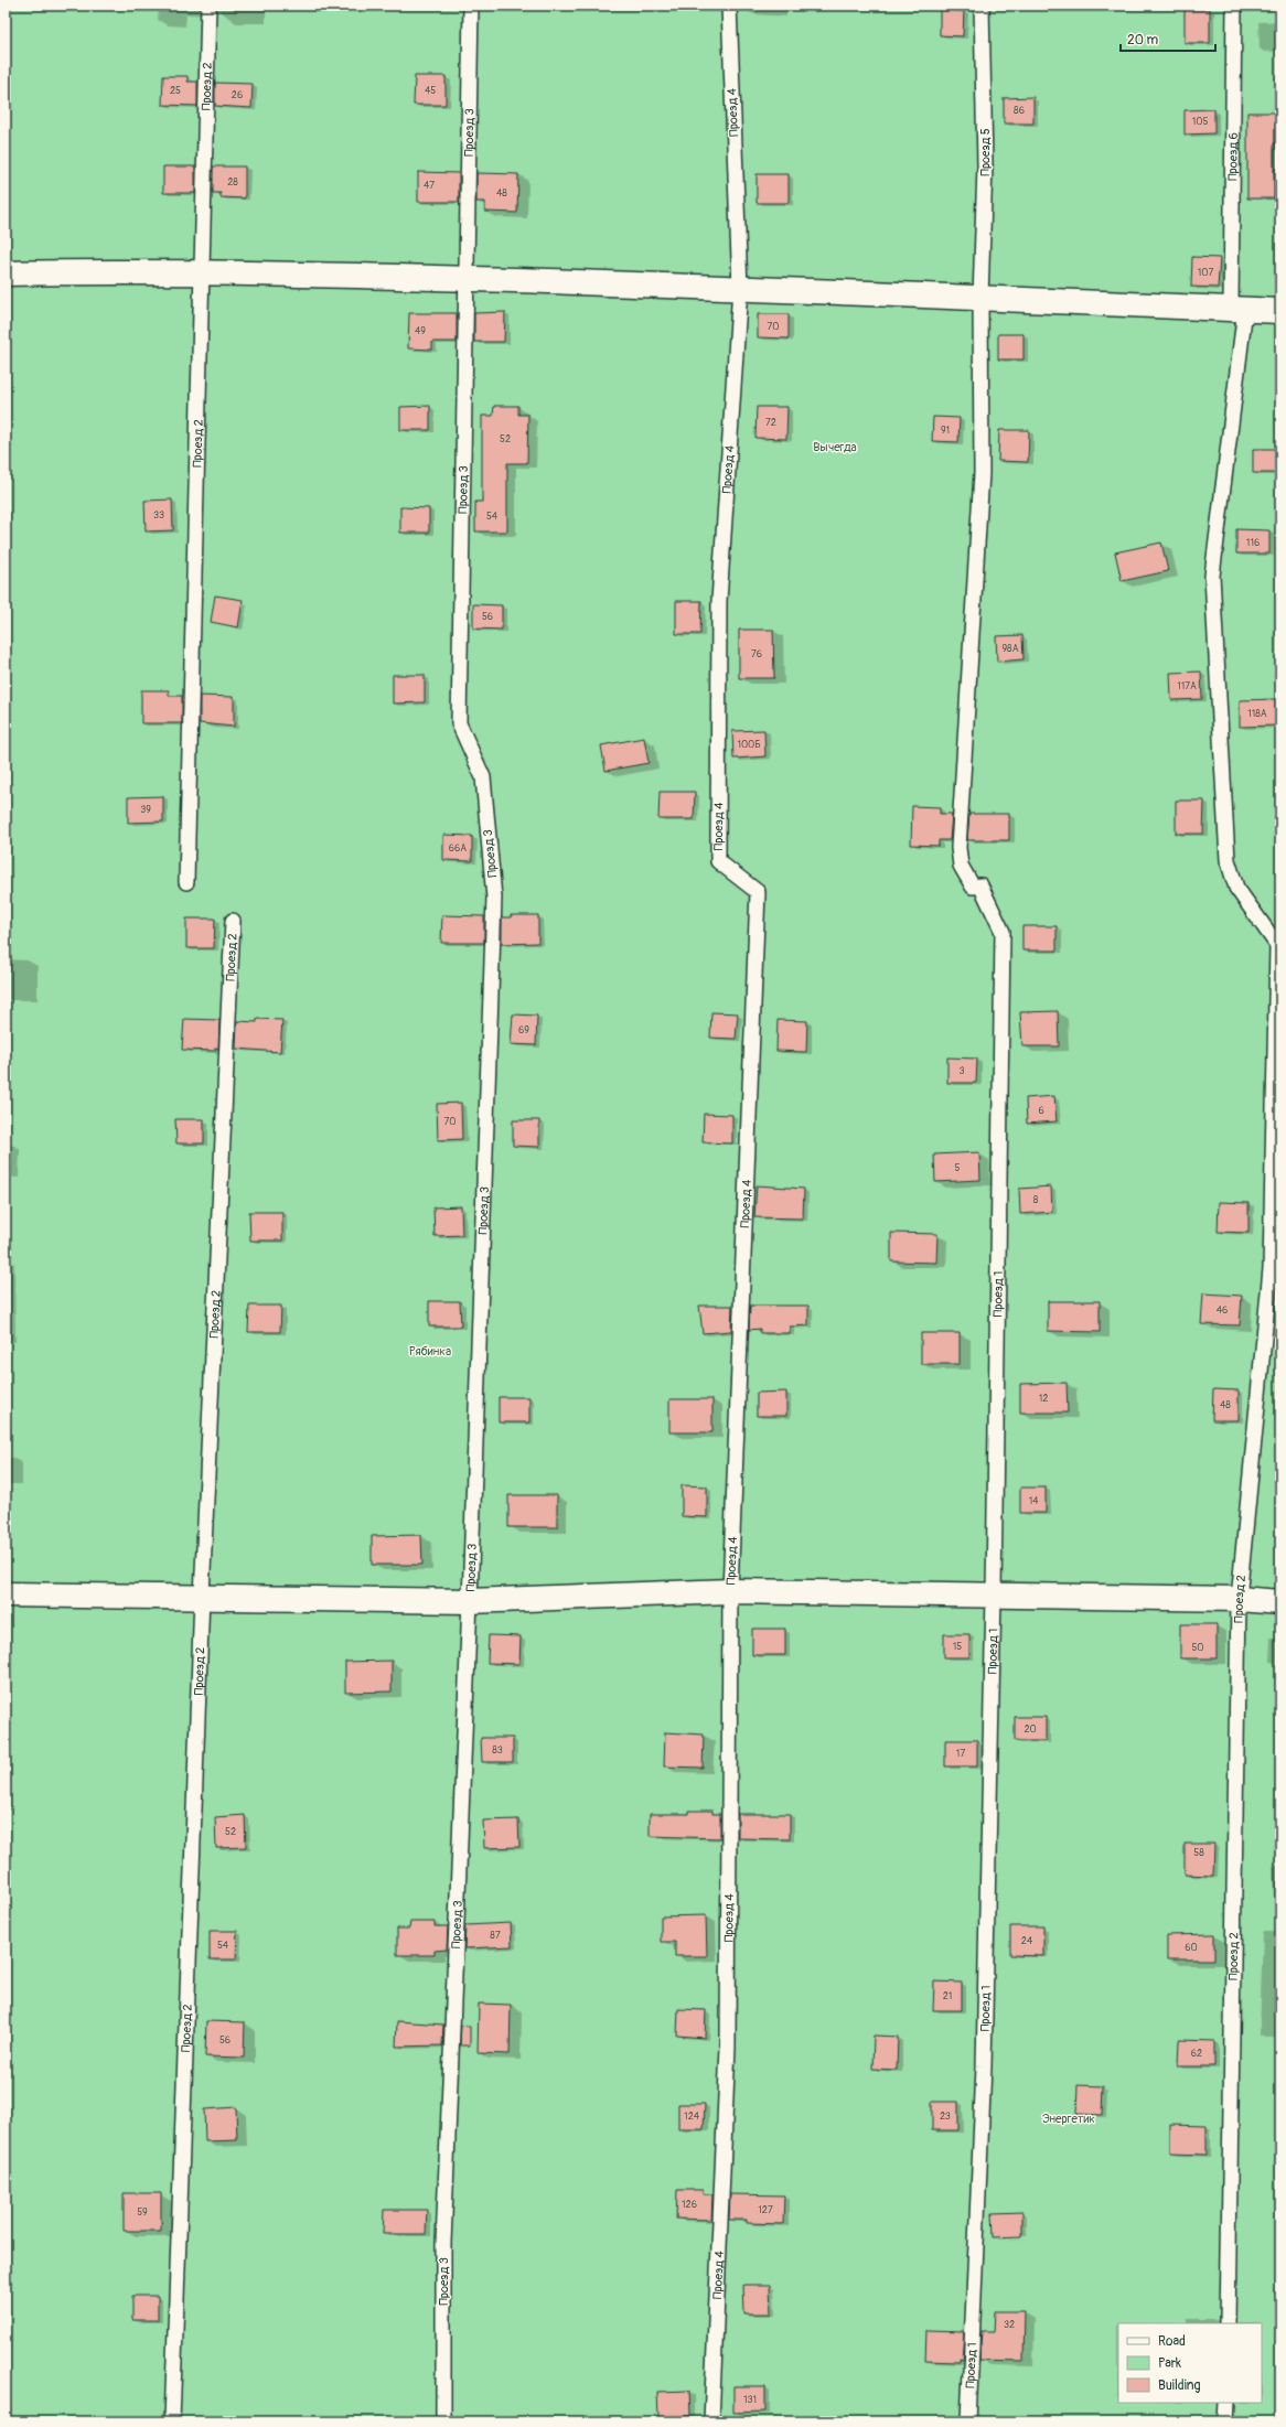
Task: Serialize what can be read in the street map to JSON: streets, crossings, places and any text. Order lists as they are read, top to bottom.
{
  "streets": {
    "lane": [
      "Проезд 2",
      "Проезд 4",
      "Проезд 3",
      "Проезд 5",
      "Проезд 6",
      "Проезд 1"
    ]
  },
  "crossings": [
    ["Проезд 2", "Проезд 6"],
    ["Проезд 5", "Проезд 1"]
  ],
  "parks": ["Вычегда", "Рябинка", "Энергетик"],
  "house_numbers": [
    "25",
    "45",
    "26",
    "86",
    "105",
    "28",
    "47",
    "48",
    "107",
    "70",
    "49",
    "72",
    "91",
    "52",
    "33",
    "54",
    "116",
    "56",
    "98А",
    "76",
    "117А",
    "118А",
    "100Б",
    "39",
    "66А",
    "69",
    "3",
    "6",
    "70",
    "5",
    "8",
    "46",
    "12",
    "48",
    "14",
    "15",
    "50",
    "20",
    "83",
    "17",
    "52",
    "58",
    "87",
    "24",
    "54",
    "60",
    "21",
    "56",
    "62",
    "124",
    "23",
    "126",
    "127",
    "59",
    "32",
    "131"
  ],
  "legend": ["Road", "Park", "Building"],
  "scale_bar": "20 m"
}
